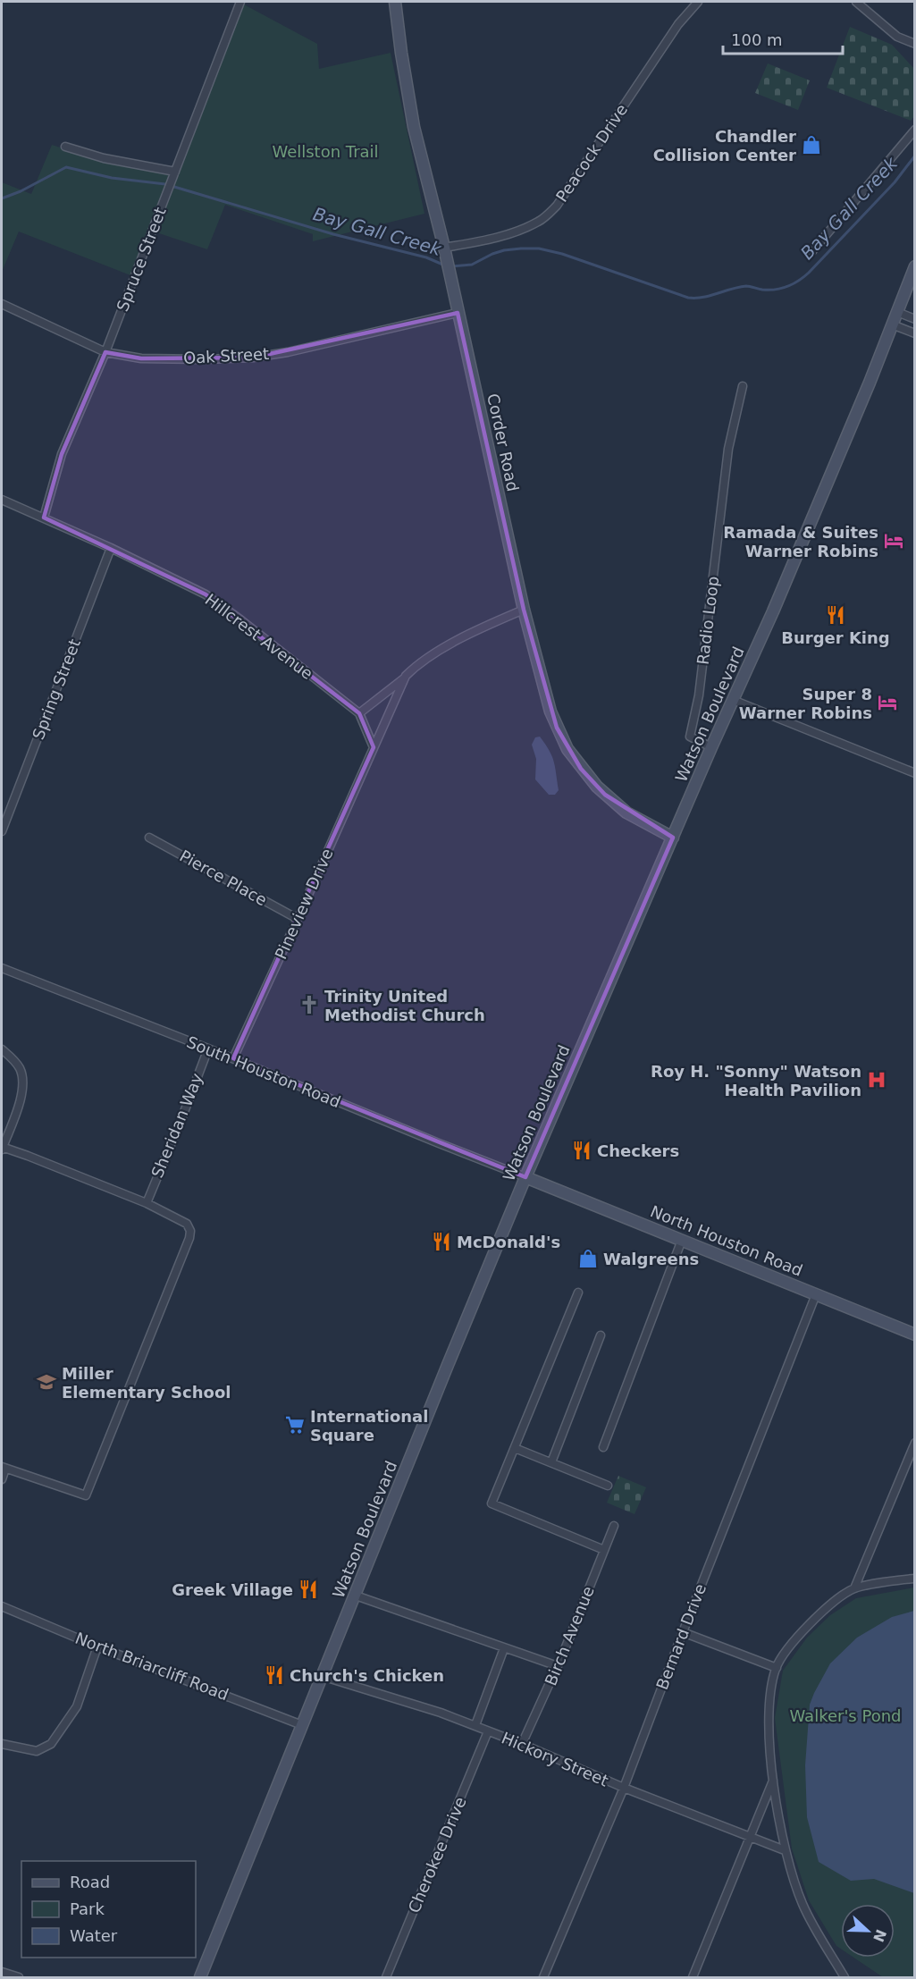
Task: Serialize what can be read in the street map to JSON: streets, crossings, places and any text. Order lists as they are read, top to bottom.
{
  "streets": {
    "main road": ["Corder Road", "Watson Boulevard", "North Houston Road"],
    "street": [
      "Peacock Drive",
      "Spruce Street",
      "Oak Street",
      "Radio Loop",
      "Hillcrest Avenue",
      "Spring Street",
      "Pierce Place",
      "Pineview Drive",
      "South Houston Road",
      "Sheridan Way",
      "Birch Avenue",
      "Bernard Drive",
      "North Briarcliff Road",
      "Hickory Street",
      "Cherokee Drive"
    ]
  },
  "crossings": [
    ["Peacock Drive", "Corder Road"],
    ["Spruce Street", "Oak Street"],
    ["Spruce Street", "Hillcrest Avenue"],
    ["Oak Street", "Corder Road"],
    ["Corder Road", "Watson Boulevard"],
    ["Radio Loop", "Watson Boulevard"],
    ["Hillcrest Avenue", "Spring Street"],
    ["Hillcrest Avenue", "Pineview Drive"],
    ["Watson Boulevard", "South Houston Road"],
    ["Watson Boulevard", "North Houston Road"],
    ["Watson Boulevard", "North Briarcliff Road"],
    ["Watson Boulevard", "Hickory Street"],
    ["Pierce Place", "Pineview Drive"],
    ["Pineview Drive", "South Houston Road"],
    ["South Houston Road", "Sheridan Way"],
    ["South Houston Road", "North Houston Road"],
    ["North Houston Road", "Bernard Drive"],
    ["Birch Avenue", "Hickory Street"],
    ["Bernard Drive", "Hickory Street"],
    ["Hickory Street", "Cherokee Drive"]
  ],
  "water": ["Bay Gall Creek"],
  "parks": ["Wellston Trail", "Walker's Pond"],
  "places": {
    "shop": ["Chandler Collision Center", "Walgreens"],
    "hotel": ["Ramada & Suites Warner Robins", "Super 8 Warner Robins"],
    "restaurant": [
      "Burger King",
      "Checkers",
      "McDonald's",
      "Greek Village",
      "Church's Chicken"
    ],
    "church": ["Trinity United Methodist Church"],
    "hospital": ["Roy H. \"Sonny\" Watson Health Pavilion"],
    "school or university": ["Miller Elementary School"],
    "supermarket": ["International Square"]
  },
  "legend": ["Road", "Park", "Water"],
  "scale_bar": "100 m",
  "north": "right"
}
